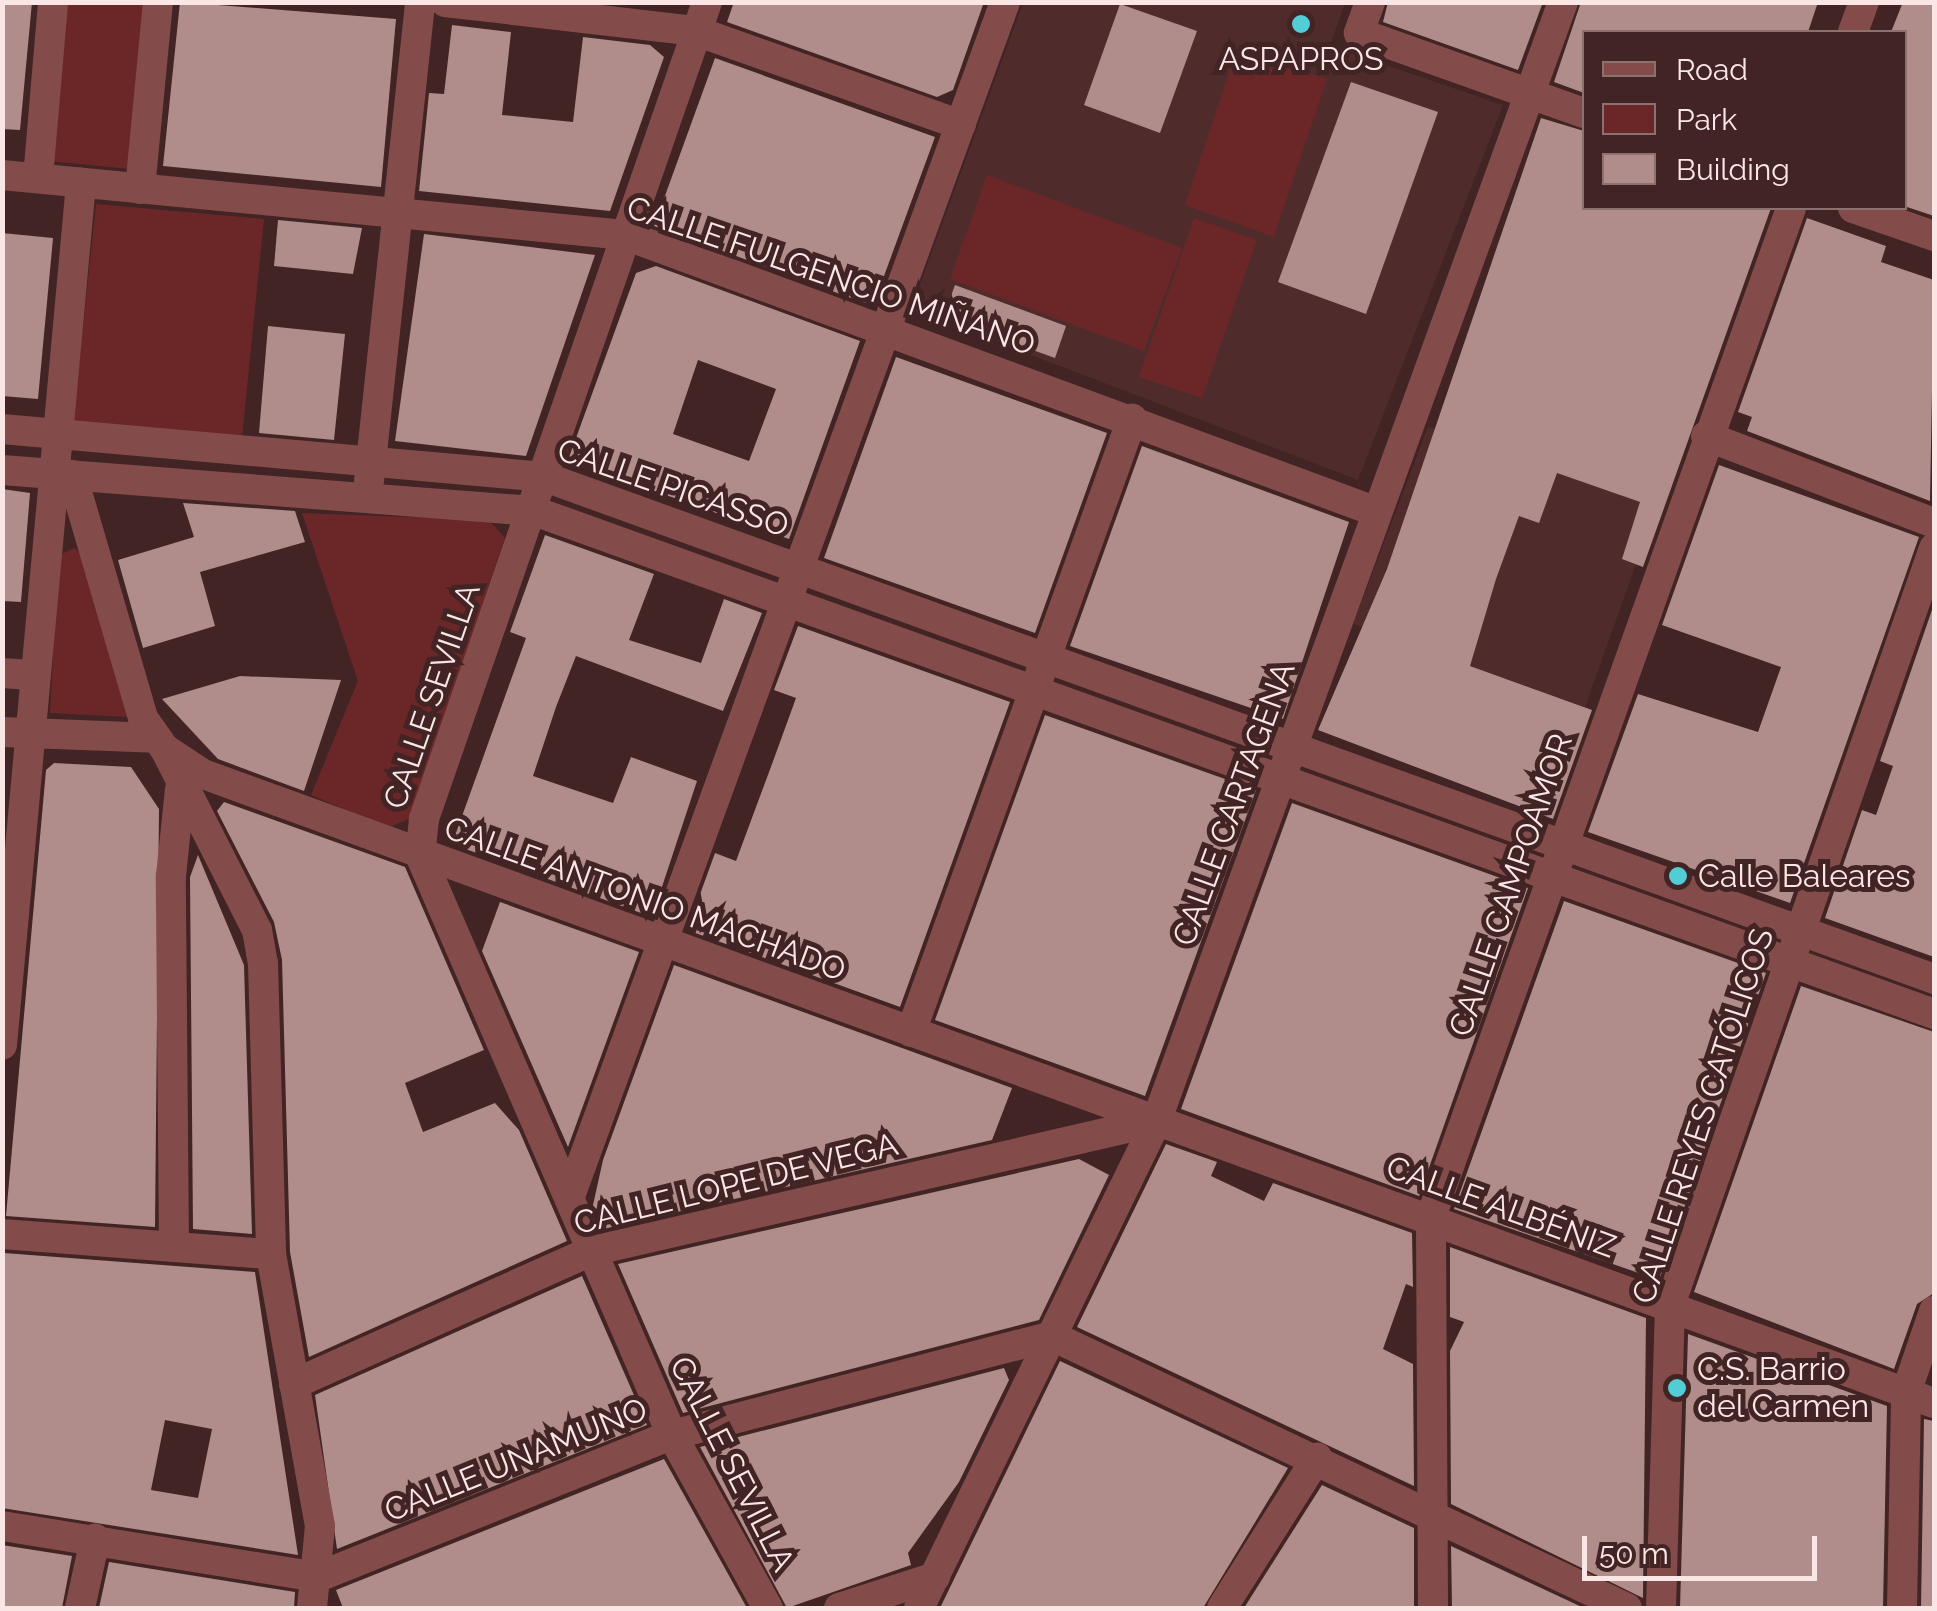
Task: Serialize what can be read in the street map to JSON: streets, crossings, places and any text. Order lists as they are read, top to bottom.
{
  "streets": {
    "street": [
      "CALLE FULGENCIO MIÑANO",
      "CALLE PICASSO",
      "CALLE SEVILLA",
      "CALLE CARTAGENA",
      "CALLE CAMPOAMOR",
      "CALLE ANTONIO MACHADO",
      "CALLE REYES CATÓLICOS",
      "CALLE LOPE DE VEGA",
      "CALLE ALBÉNIZ",
      "CALLE UNAMUNO"
    ]
  },
  "crossings": [
    ["CALLE FULGENCIO MIÑANO", "CALLE SEVILLA"],
    ["CALLE FULGENCIO MIÑANO", "CALLE CARTAGENA"],
    ["CALLE PICASSO", "CALLE SEVILLA"],
    ["CALLE PICASSO", "CALLE CARTAGENA"],
    ["CALLE SEVILLA", "CALLE ANTONIO MACHADO"],
    ["CALLE SEVILLA", "CALLE LOPE DE VEGA"],
    ["CALLE SEVILLA", "CALLE UNAMUNO"],
    ["CALLE CARTAGENA", "CALLE ANTONIO MACHADO"],
    ["CALLE CARTAGENA", "CALLE LOPE DE VEGA"],
    ["CALLE CARTAGENA", "CALLE ALBÉNIZ"],
    ["CALLE CARTAGENA", "CALLE UNAMUNO"],
    ["CALLE CAMPOAMOR", "CALLE ALBÉNIZ"],
    ["CALLE ANTONIO MACHADO", "CALLE LOPE DE VEGA"],
    ["CALLE ANTONIO MACHADO", "CALLE ALBÉNIZ"],
    ["CALLE REYES CATÓLICOS", "CALLE ALBÉNIZ"],
    ["CALLE LOPE DE VEGA", "CALLE ALBÉNIZ"]
  ],
  "places": ["ASPAPROS", "Calle Baleares", "C.S. Barrio del Carmen"],
  "legend": ["Road", "Park", "Building"],
  "scale_bar": "50 m"
}
